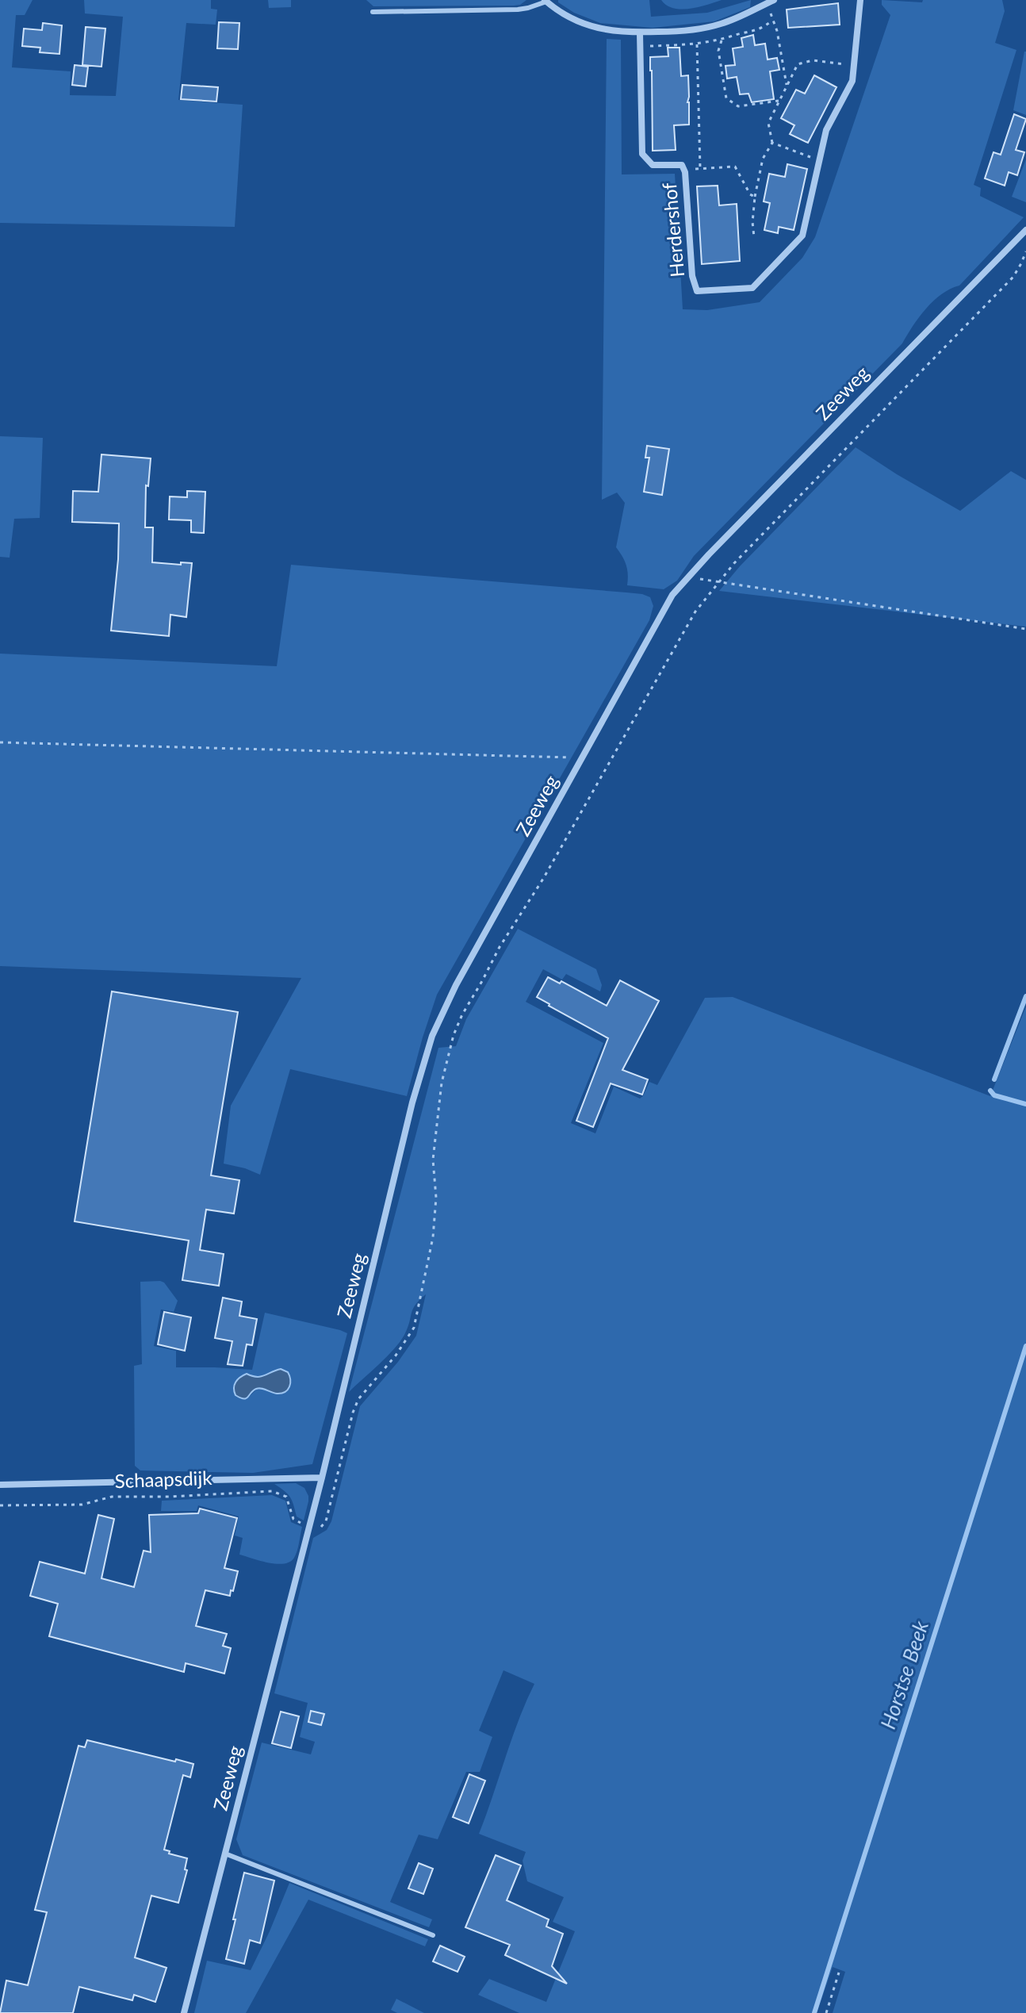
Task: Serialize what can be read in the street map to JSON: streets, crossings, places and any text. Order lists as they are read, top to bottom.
{
  "streets": {
    "street": ["Herdershof", "Zeeweg", "Schaapsdijk"]
  },
  "crossings": [
    ["Zeeweg", "Schaapsdijk"]
  ],
  "water": ["Horstse Beek"]
}
